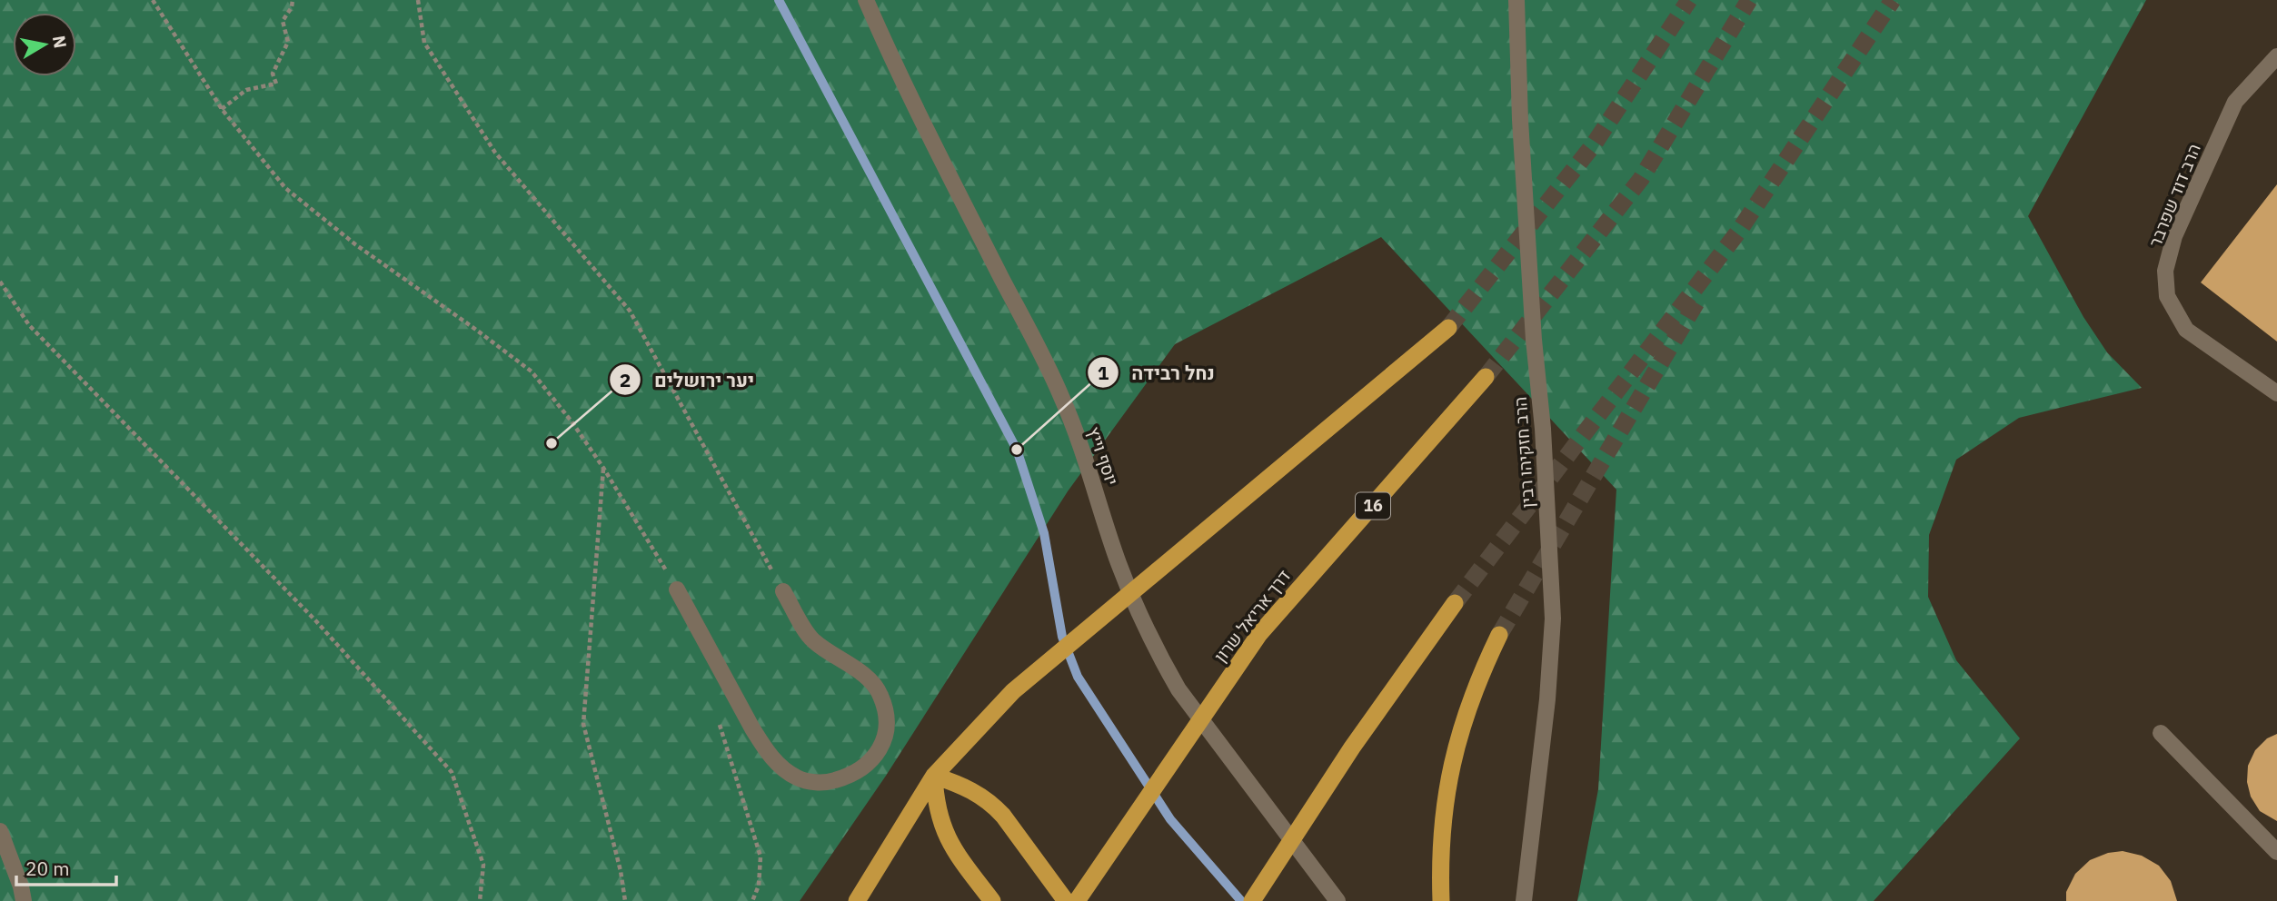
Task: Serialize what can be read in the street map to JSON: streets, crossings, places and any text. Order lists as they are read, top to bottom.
{
  "streets": {
    "highway": ["16", "דרך אריאל שרון"],
    "street": ["הרב דוד שפרבר", "הרב חזקיהו רבין", "יוסף וייץ"]
  },
  "places": ["יער ירושלים", "נחל רבידה"],
  "scale_bar": "20 m",
  "north": "right"
}
